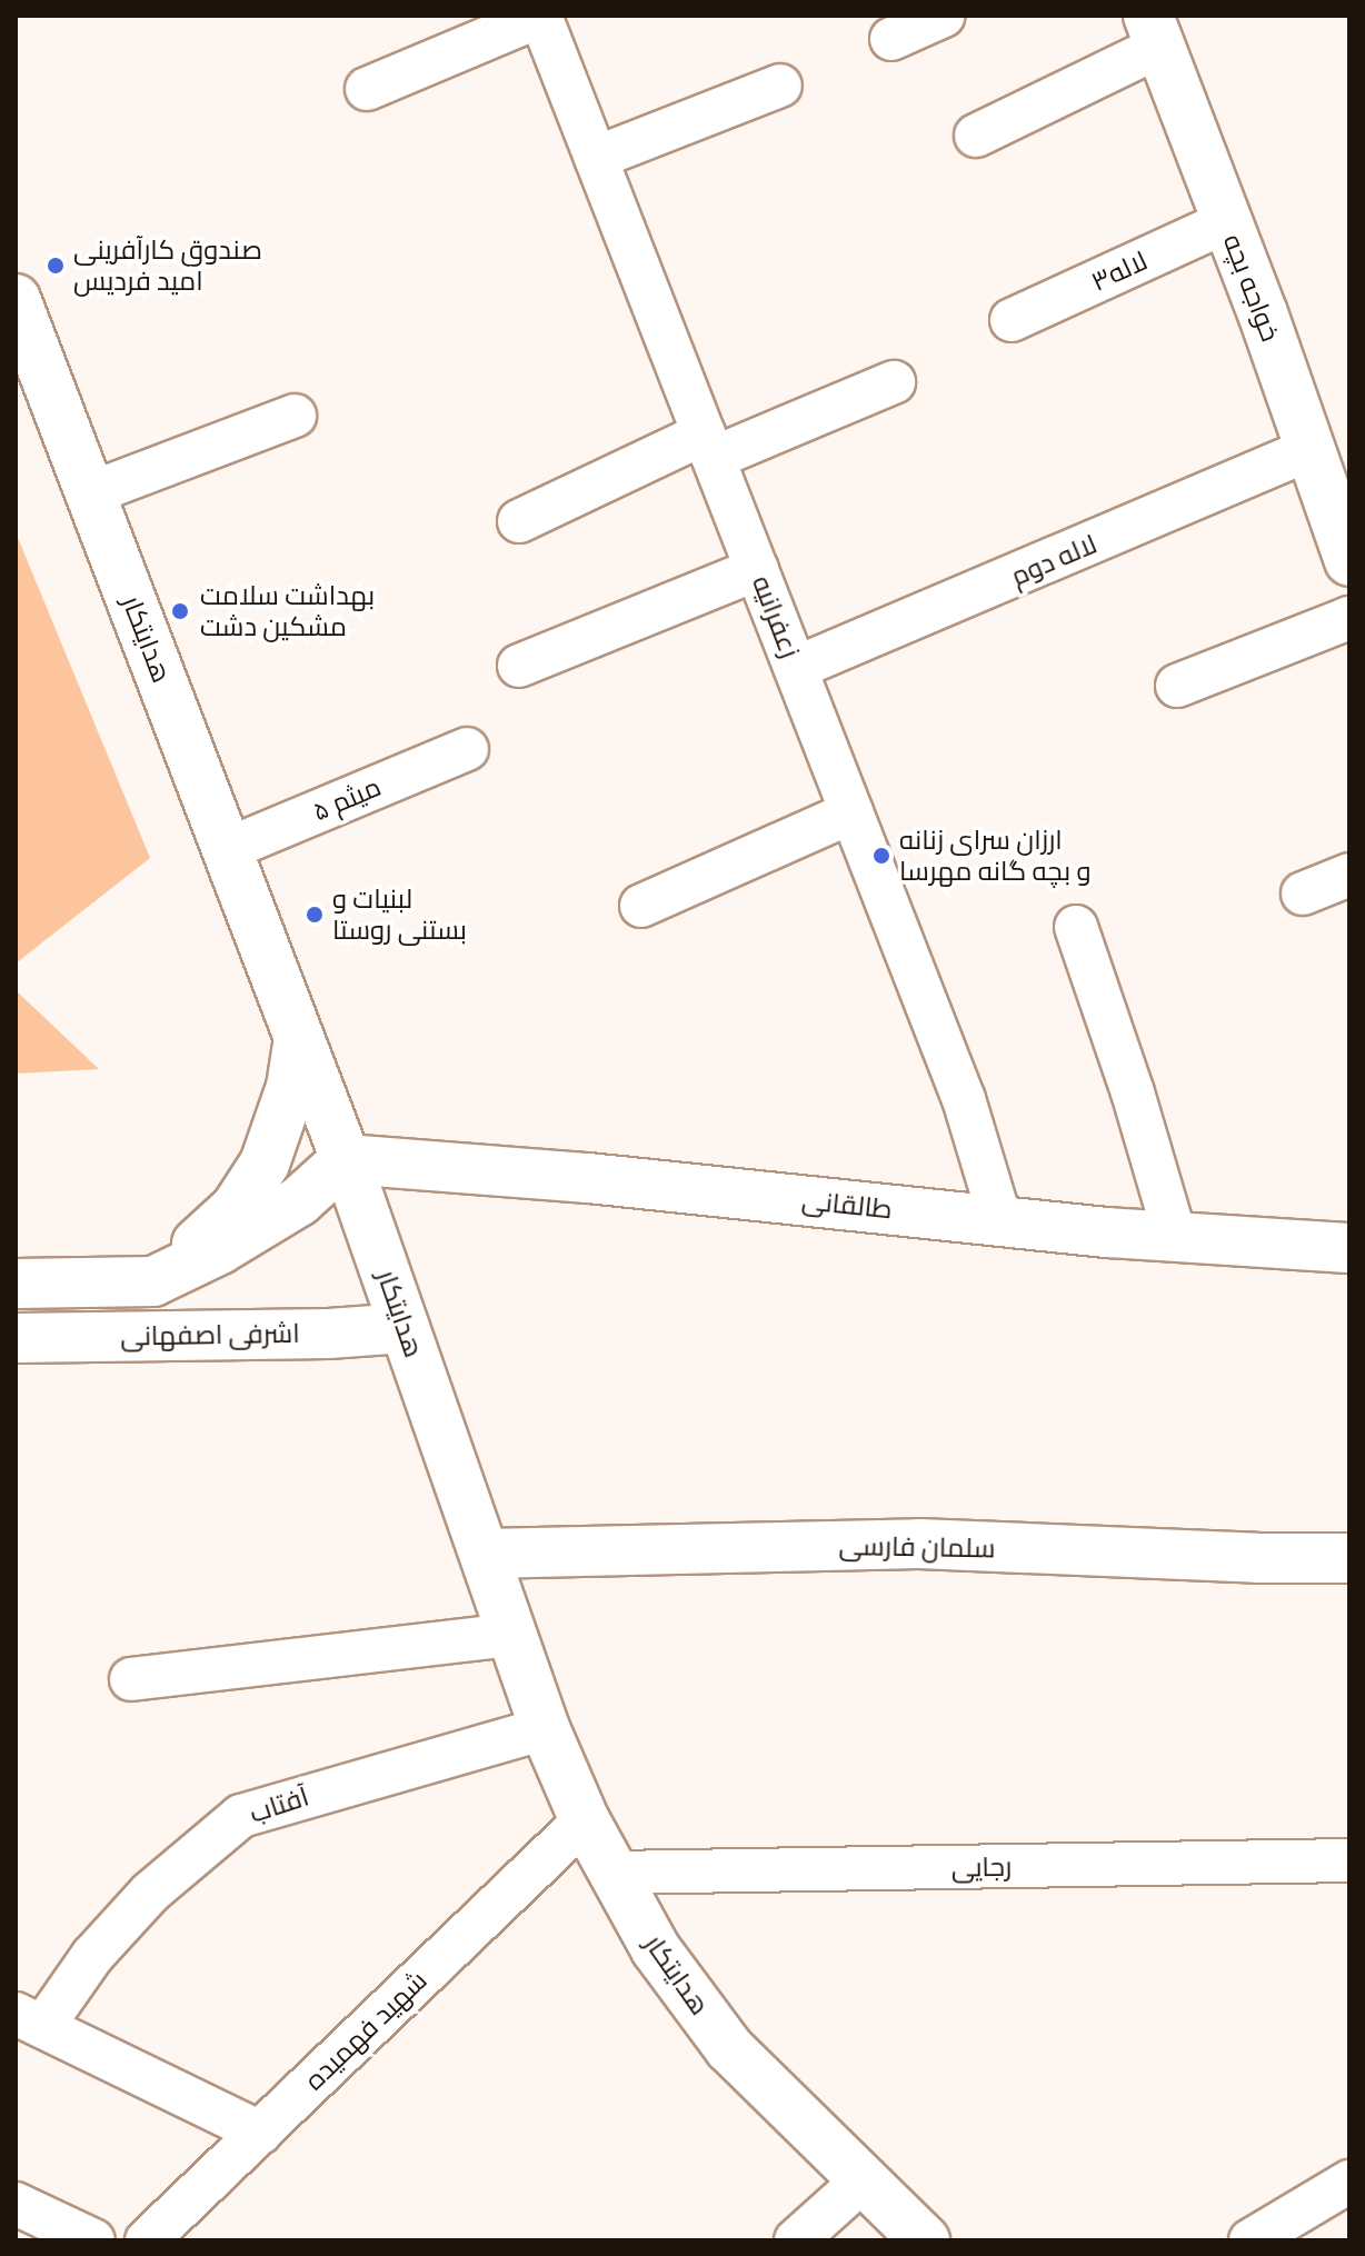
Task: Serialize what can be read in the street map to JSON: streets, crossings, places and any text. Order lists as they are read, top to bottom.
{
  "streets": {
    "main road": [
      "خواجه بچه",
      "هدایتکار",
      "طالقانی",
      "اشرفی اصفهانی",
      "سلمان فارسی"
    ],
    "street": [
      "لاله۳",
      "لاله دوم",
      "زعفرانیه",
      "میثم ۵",
      "آفتاب",
      "رجایی",
      "شهید فهمیده"
    ]
  },
  "crossings": [
    ["لاله۳", "خواجه بچه"],
    ["خواجه بچه", "لاله دوم"],
    ["لاله دوم", "زعفرانیه"],
    ["زعفرانیه", "طالقانی"],
    ["هدایتکار", "میثم ۵"],
    ["هدایتکار", "طالقانی"],
    ["هدایتکار", "اشرفی اصفهانی"],
    ["هدایتکار", "سلمان فارسی"],
    ["هدایتکار", "آفتاب"],
    ["هدایتکار", "رجایی"],
    ["هدایتکار", "شهید فهمیده"],
    ["طالقانی", "اشرفی اصفهانی"]
  ],
  "places": [
    "صندوق کارآفرینی امید فردیس",
    "بهداشت سلامت مشکین دشت",
    "ارزان سرای زنانه و بچه گانه مهرسا",
    "لبنیات و بستنی روستا"
  ]
}
